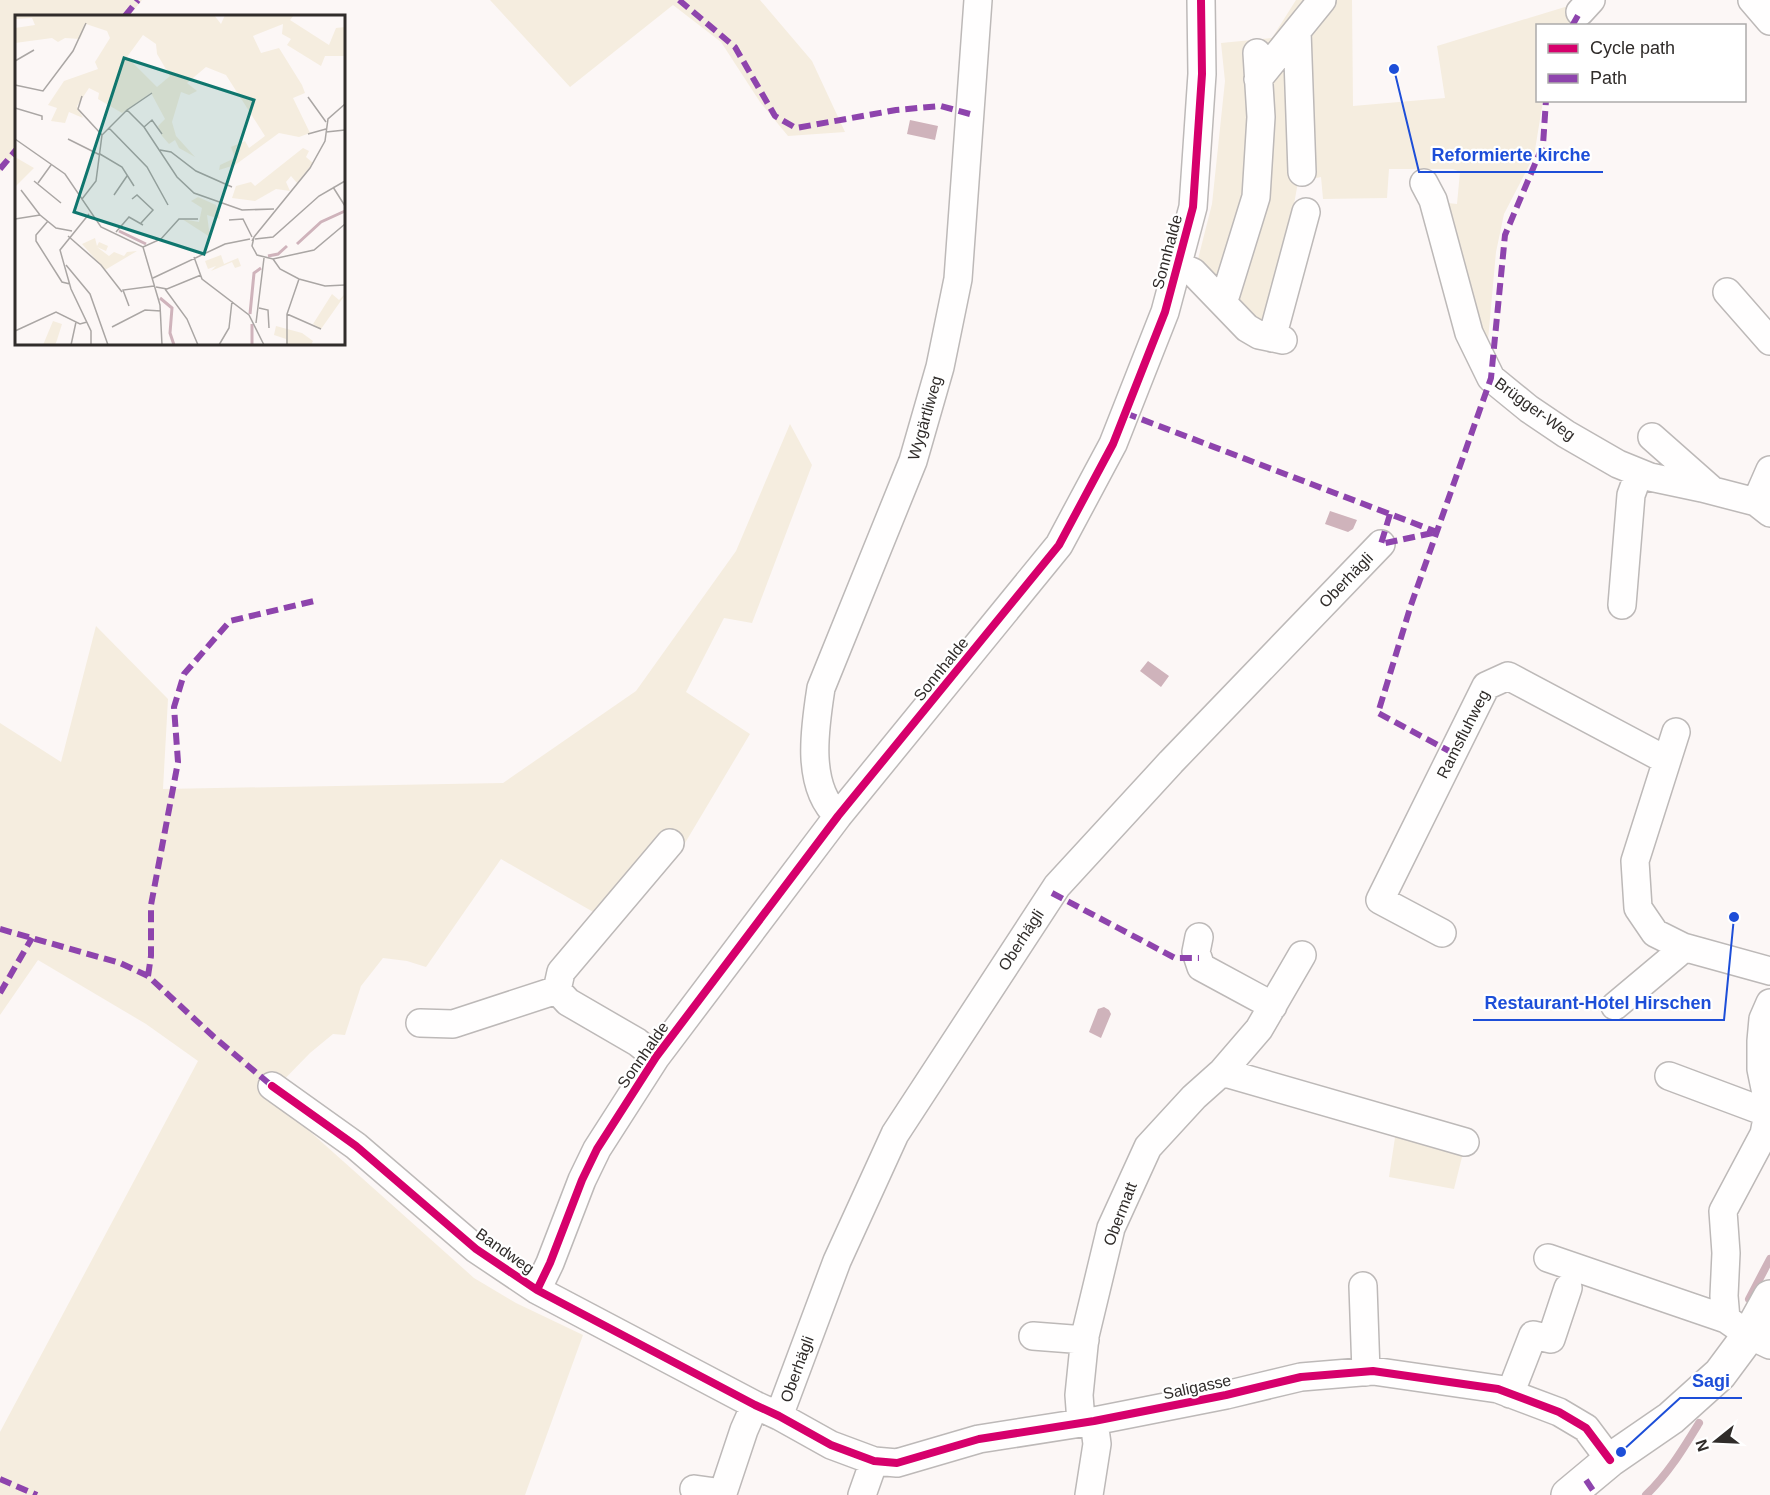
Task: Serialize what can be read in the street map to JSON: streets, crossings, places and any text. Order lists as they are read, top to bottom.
{
  "streets": {
    "street": [
      "Sonnhalde",
      "Brügger-Weg",
      "Wygärtliweg",
      "Oberhägli",
      "Ramsfluhweg",
      "Obermatt",
      "Bandweg",
      "Saligasse"
    ]
  },
  "crossings": [
    ["Sonnhalde", "Wygärtliweg"],
    ["Sonnhalde", "Bandweg"],
    ["Oberhägli", "Bandweg"],
    ["Oberhägli", "Saligasse"],
    ["Obermatt", "Saligasse"],
    ["Bandweg", "Saligasse"]
  ],
  "places": ["Reformierte kirche", "Restaurant-Hotel Hirschen", "Sagi"],
  "legend": ["Cycle path", "Path"],
  "north": "left"
}
